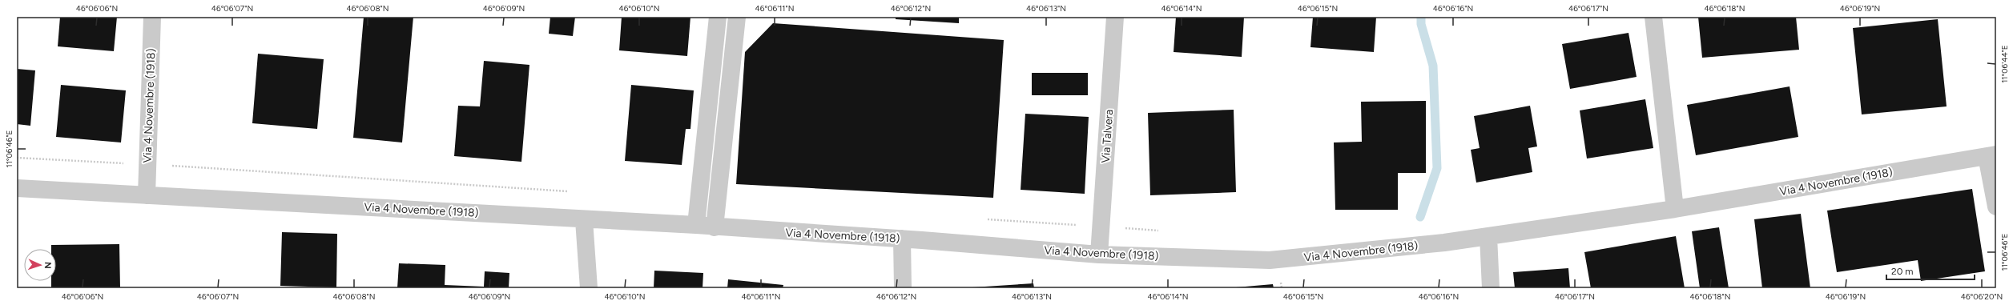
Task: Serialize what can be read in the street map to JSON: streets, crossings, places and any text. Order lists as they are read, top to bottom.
{
  "streets": {
    "street": ["Via 4 Novembre (1918)", "Via Talvera"]
  },
  "crossings": [
    ["Via 4 Novembre (1918)", "Via Talvera"]
  ],
  "scale_bar": "20 m",
  "north": "right",
  "coordinates": [
    "46°06'06\"N",
    "46°06'07\"N",
    "46°06'08\"N",
    "46°06'09\"N",
    "46°06'10\"N",
    "46°06'11\"N",
    "46°06'12\"N",
    "46°06'13\"N",
    "46°06'14\"N",
    "46°06'15\"N",
    "46°06'16\"N",
    "46°06'17\"N",
    "46°06'18\"N",
    "46°06'19\"N",
    "11°06'44\"E",
    "11°06'46\"E",
    "46°06'20\"N"
  ]
}
